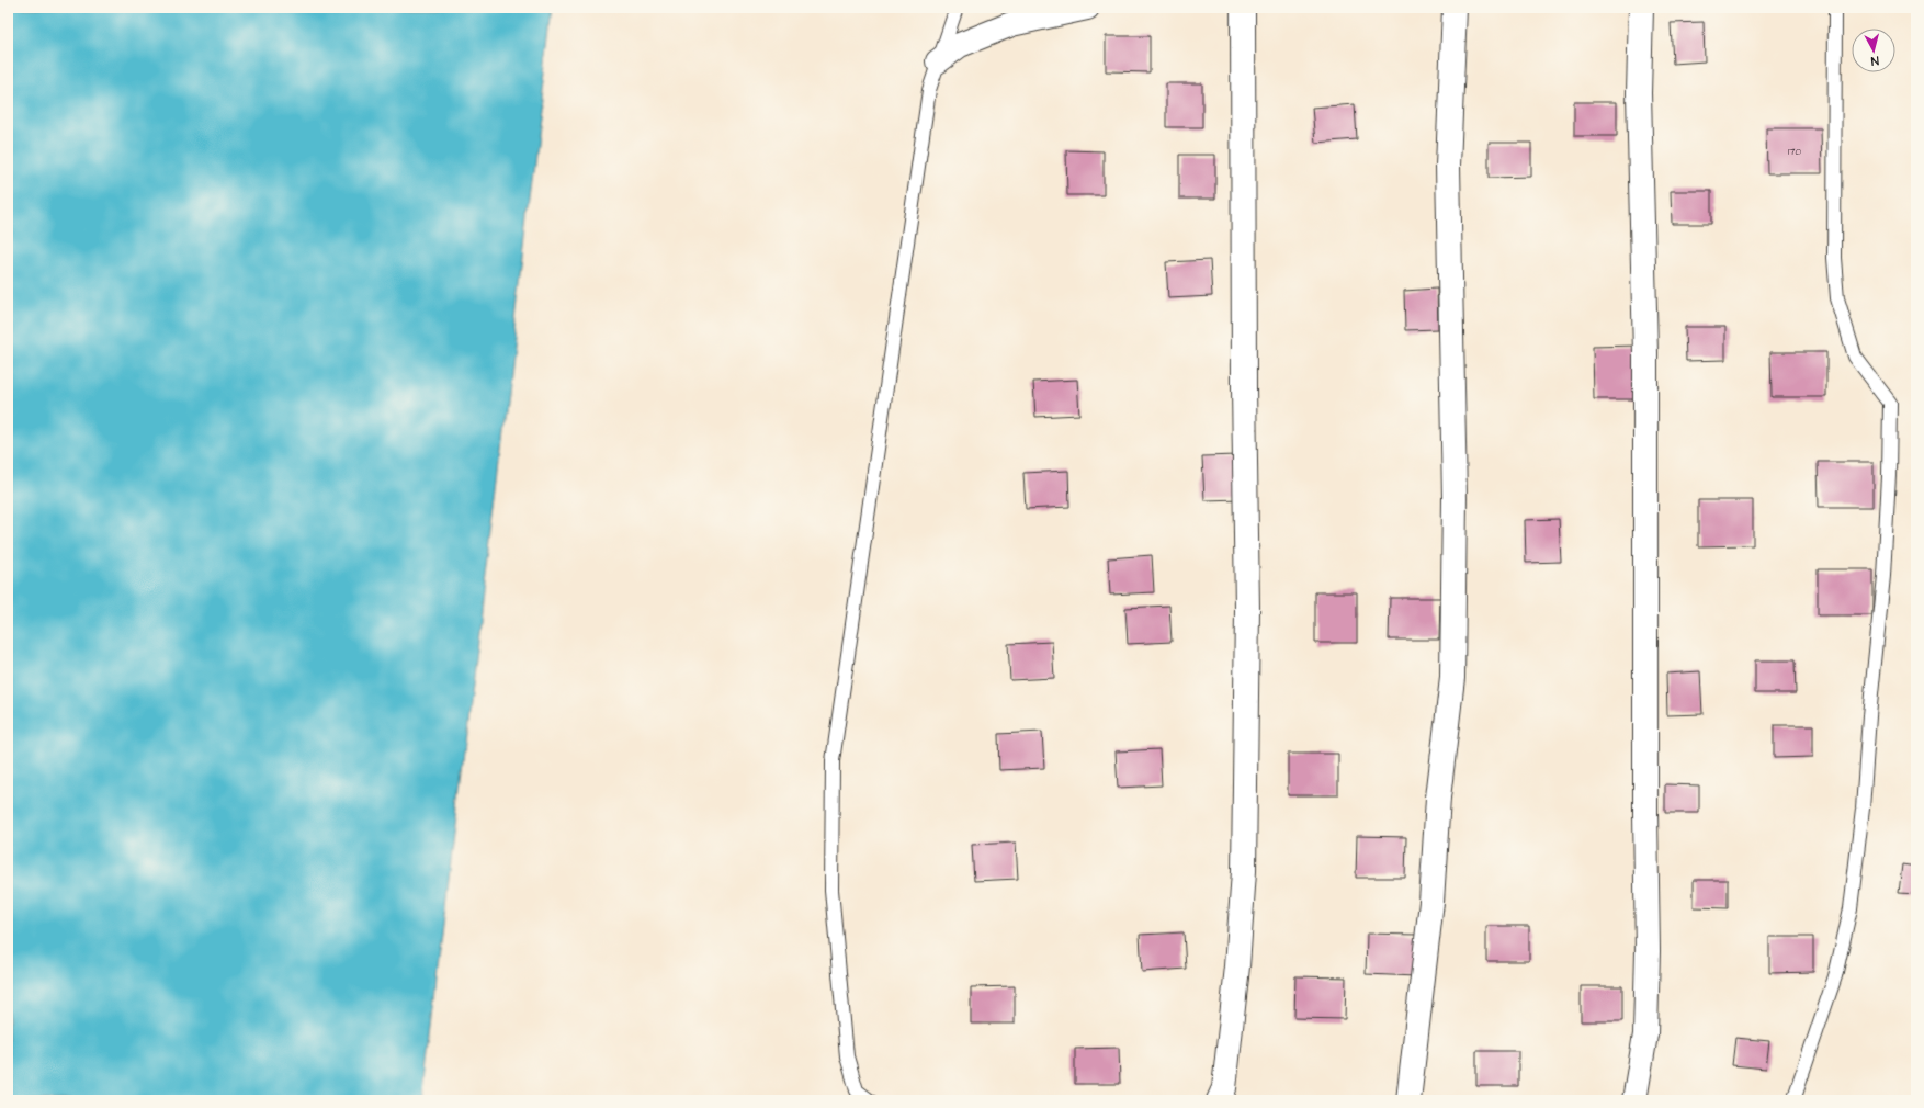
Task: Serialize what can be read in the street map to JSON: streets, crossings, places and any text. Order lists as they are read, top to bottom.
{
  "house_numbers": ["170"],
  "north": "bottom"
}
